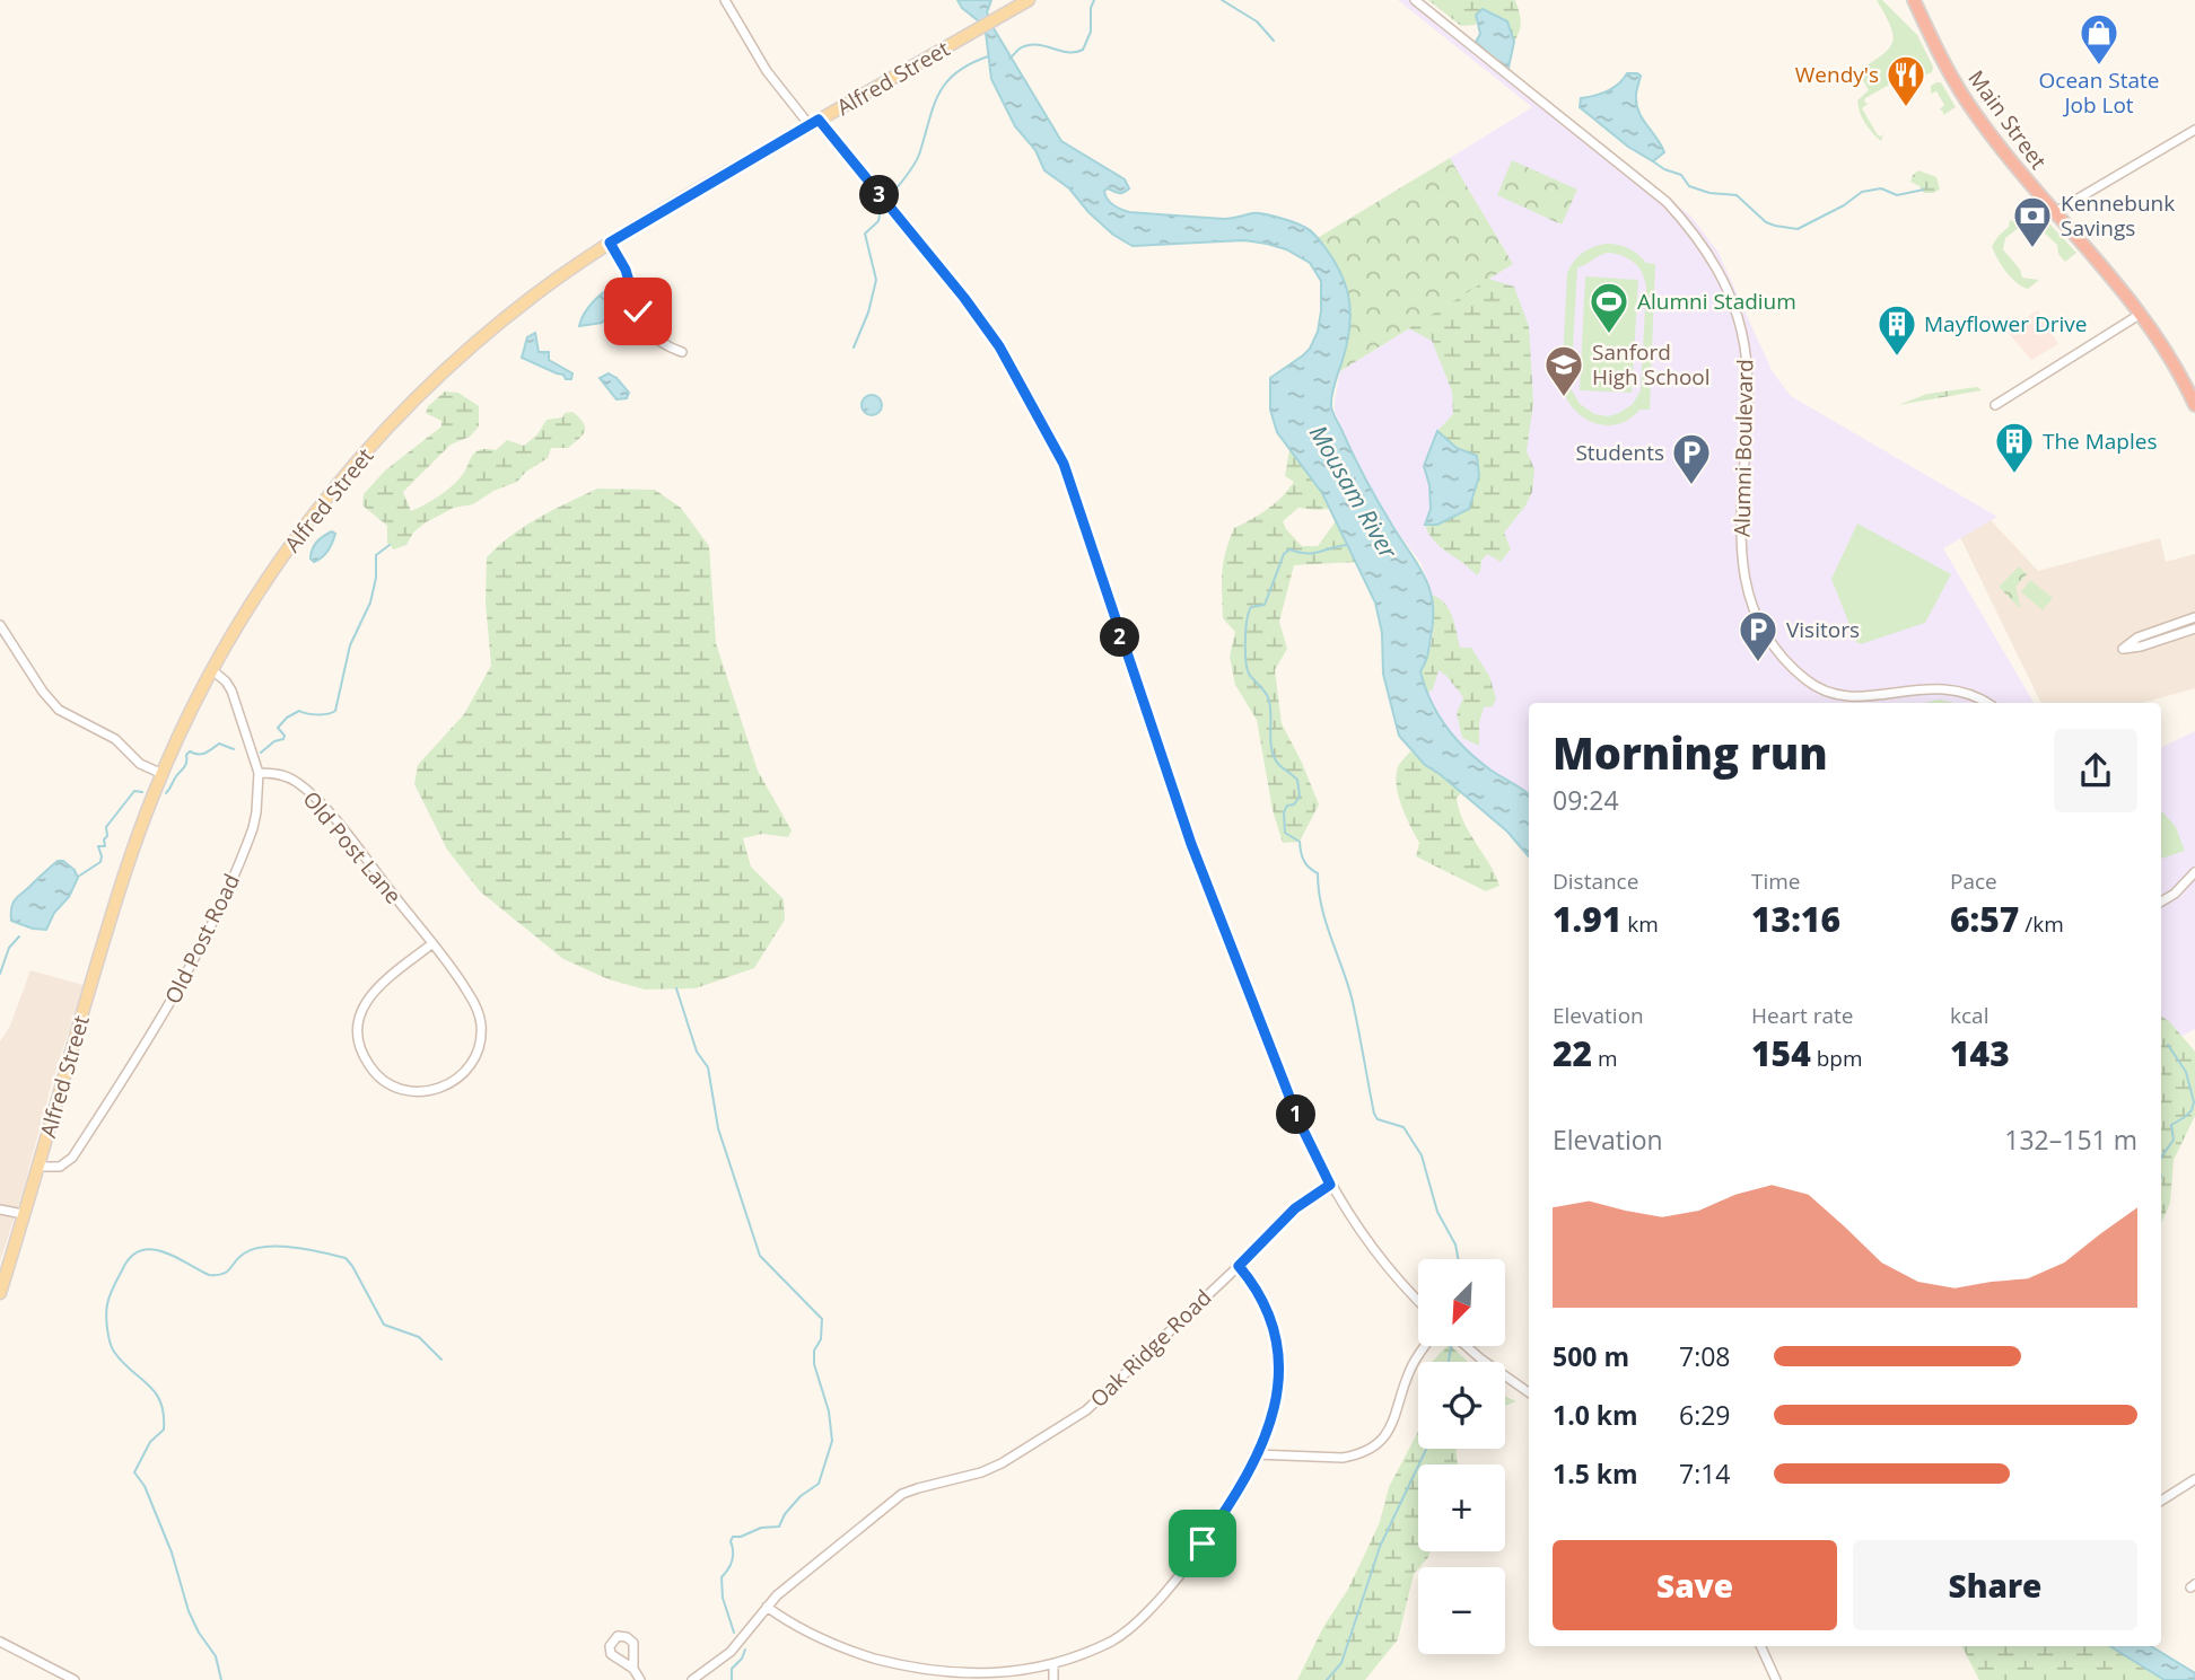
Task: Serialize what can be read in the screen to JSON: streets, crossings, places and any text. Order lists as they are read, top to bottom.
{
  "streets": {
    "highway": ["Main Street"],
    "main road": ["Alfred Street"],
    "street": [
      "Alumni Boulevard",
      "Old Post Lane",
      "Old Post Road",
      "Oak Ridge Road"
    ]
  },
  "crossings": [
    ["Alfred Street", "Old Post Road"],
    ["Old Post Lane", "Old Post Road"]
  ],
  "water": ["Mousam River"],
  "places": {
    "shop": ["Ocean State Job Lot"],
    "restaurant": ["Wendy's"],
    "bank": ["Kennebunk Savings"],
    "sports": ["Alumni Stadium"],
    "building": ["Mayflower Drive", "The Maples"],
    "school or university": ["Sanford High School"],
    "parking": ["Students", "Visitors"]
  },
  "north": "bottom left",
  "page": {
    "pins": ["3", "2", "1"],
    "heading": ["Morning run", "09:24"],
    "stats": [
      ["Distance", "1.91 km"],
      ["Time", "13:16"],
      ["Pace", "6:57 /km"],
      ["Elevation", "22 m"],
      ["Heart rate", "154 bpm"],
      ["kcal", "143"]
    ],
    "chart": ["Elevation", "132–151 m"],
    "map_buttons": ["+", "−"],
    "list": [
      {
        "name": "500 m",
        "note": "7:08"
      },
      {
        "name": "1.0 km",
        "note": "6:29"
      },
      {
        "name": "1.5 km",
        "note": "7:14"
      }
    ],
    "buttons": ["Save", "Share"]
  }
}
